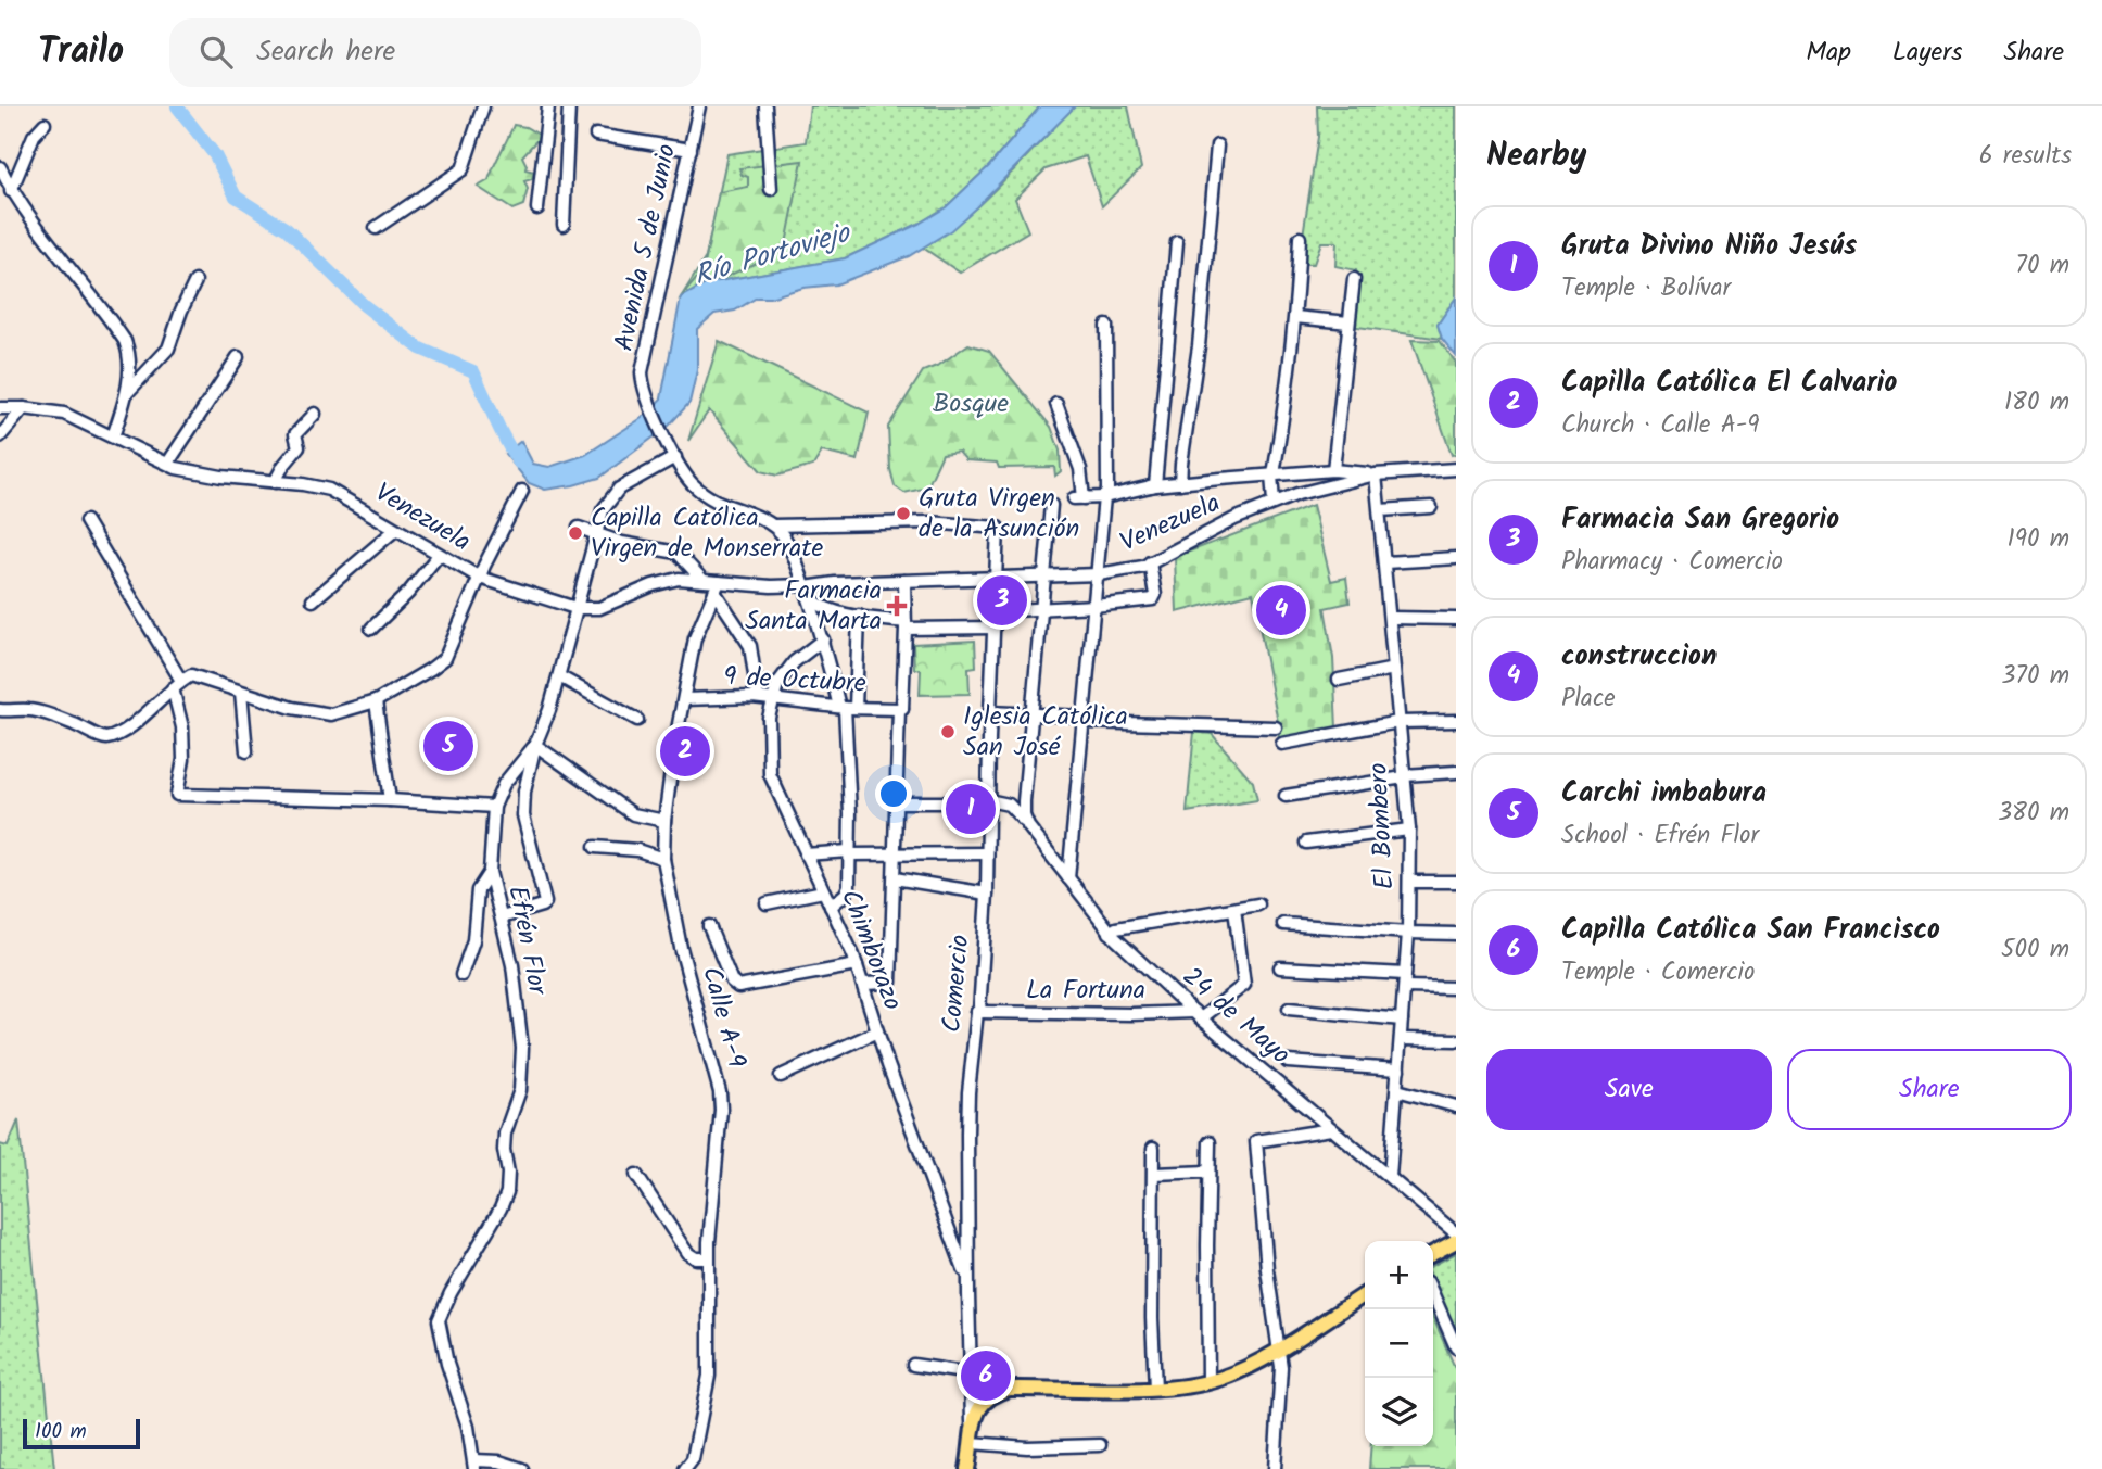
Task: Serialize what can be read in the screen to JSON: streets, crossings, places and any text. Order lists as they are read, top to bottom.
{
  "streets": {
    "street": [
      "Avenida 5 de Junio",
      "Venezuela",
      "9 de Octubre",
      "El Bombero",
      "Efrén Flor",
      "Chimborazo",
      "Comercio",
      "La Fortuna",
      "24 de Mayo",
      "Calle A-9"
    ]
  },
  "crossings": [
    ["Avenida 5 de Junio", "Efrén Flor"],
    ["Venezuela", "El Bombero"],
    ["Venezuela", "Efrén Flor"],
    ["Venezuela", "Comercio"],
    ["Venezuela", "24 de Mayo"],
    ["Venezuela", "Calle A-9"],
    ["9 de Octubre", "Chimborazo"],
    ["9 de Octubre", "Calle A-9"],
    ["El Bombero", "24 de Mayo"],
    ["Chimborazo", "Comercio"],
    ["Comercio", "La Fortuna"],
    ["La Fortuna", "24 de Mayo"]
  ],
  "water": ["Río Portoviejo"],
  "parks": ["Bosque"],
  "places": {
    "other": ["Gruta Virgen de la Asunción", "Capilla Católica Virgen de Monserrate", "Iglesia Católica San José"],
    "health": ["Farmacia Santa Marta"]
  },
  "scale_bar": "100 m",
  "page": {
    "header": "Trailo",
    "search": "Search here",
    "nav": ["Map", "Layers", "Share"],
    "heading": ["Nearby", "6 results"],
    "list": [
      {
        "mark": "1",
        "name": "Gruta Divino Niño Jesús",
        "note": "Temple · Bolívar",
        "value": "70 m"
      },
      {
        "mark": "2",
        "name": "Capilla Católica El Calvario",
        "note": "Church · Calle A-9",
        "value": "180 m"
      },
      {
        "mark": "3",
        "name": "Farmacia San Gregorio",
        "note": "Pharmacy · Comercio",
        "value": "190 m"
      },
      {
        "mark": "4",
        "name": "construccion",
        "note": "Place",
        "value": "370 m"
      },
      {
        "mark": "5",
        "name": "Carchi imbabura",
        "note": "School · Efrén Flor",
        "value": "380 m"
      },
      {
        "mark": "6",
        "name": "Capilla Católica San Francisco",
        "note": "Temple · Comercio",
        "value": "500 m"
      }
    ],
    "pins": [
      "3",
      "4",
      "5",
      "2",
      "1",
      "6"
    ],
    "buttons": ["Save", "Share"],
    "map_buttons": ["+", "−"],
    "scale": "100 m"
  }
}
